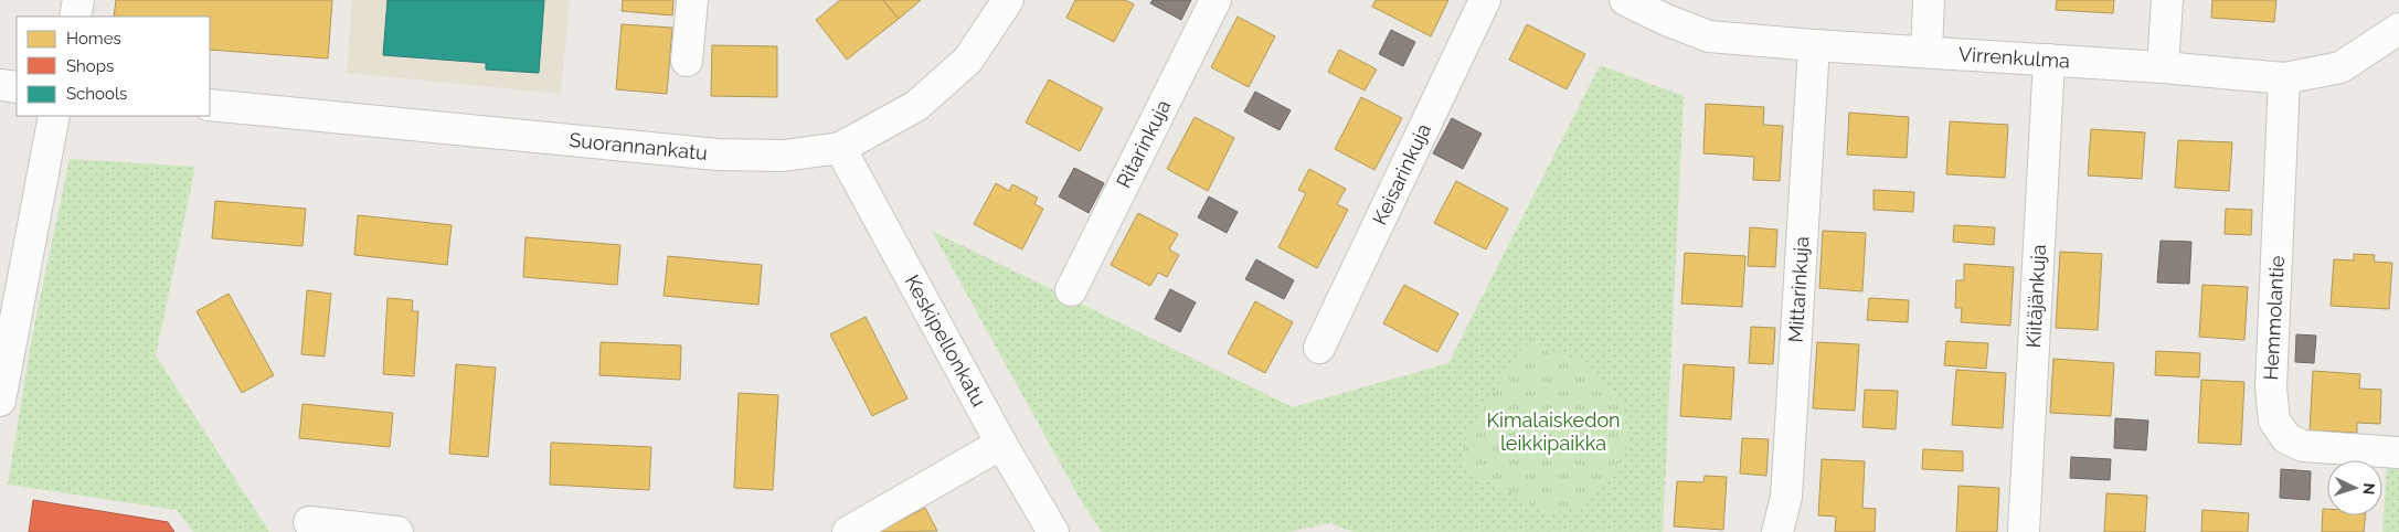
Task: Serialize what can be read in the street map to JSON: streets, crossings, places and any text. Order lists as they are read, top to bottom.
{
  "streets": {
    "street": [
      "Virrenkulma",
      "Ritarinkuja",
      "Suorannankatu",
      "Keisarinkuja",
      "Mittarinkuja",
      "Kiitäjänkuja",
      "Hemmolantie",
      "Keskipellonkatu"
    ]
  },
  "crossings": [
    ["Virrenkulma", "Mittarinkuja"],
    ["Virrenkulma", "Kiitäjänkuja"],
    ["Virrenkulma", "Hemmolantie"],
    ["Suorannankatu", "Keskipellonkatu"]
  ],
  "parks": ["Kimalaiskedon leikkipaikka"],
  "legend": ["Homes", "Shops", "Schools"],
  "north": "right"
}
